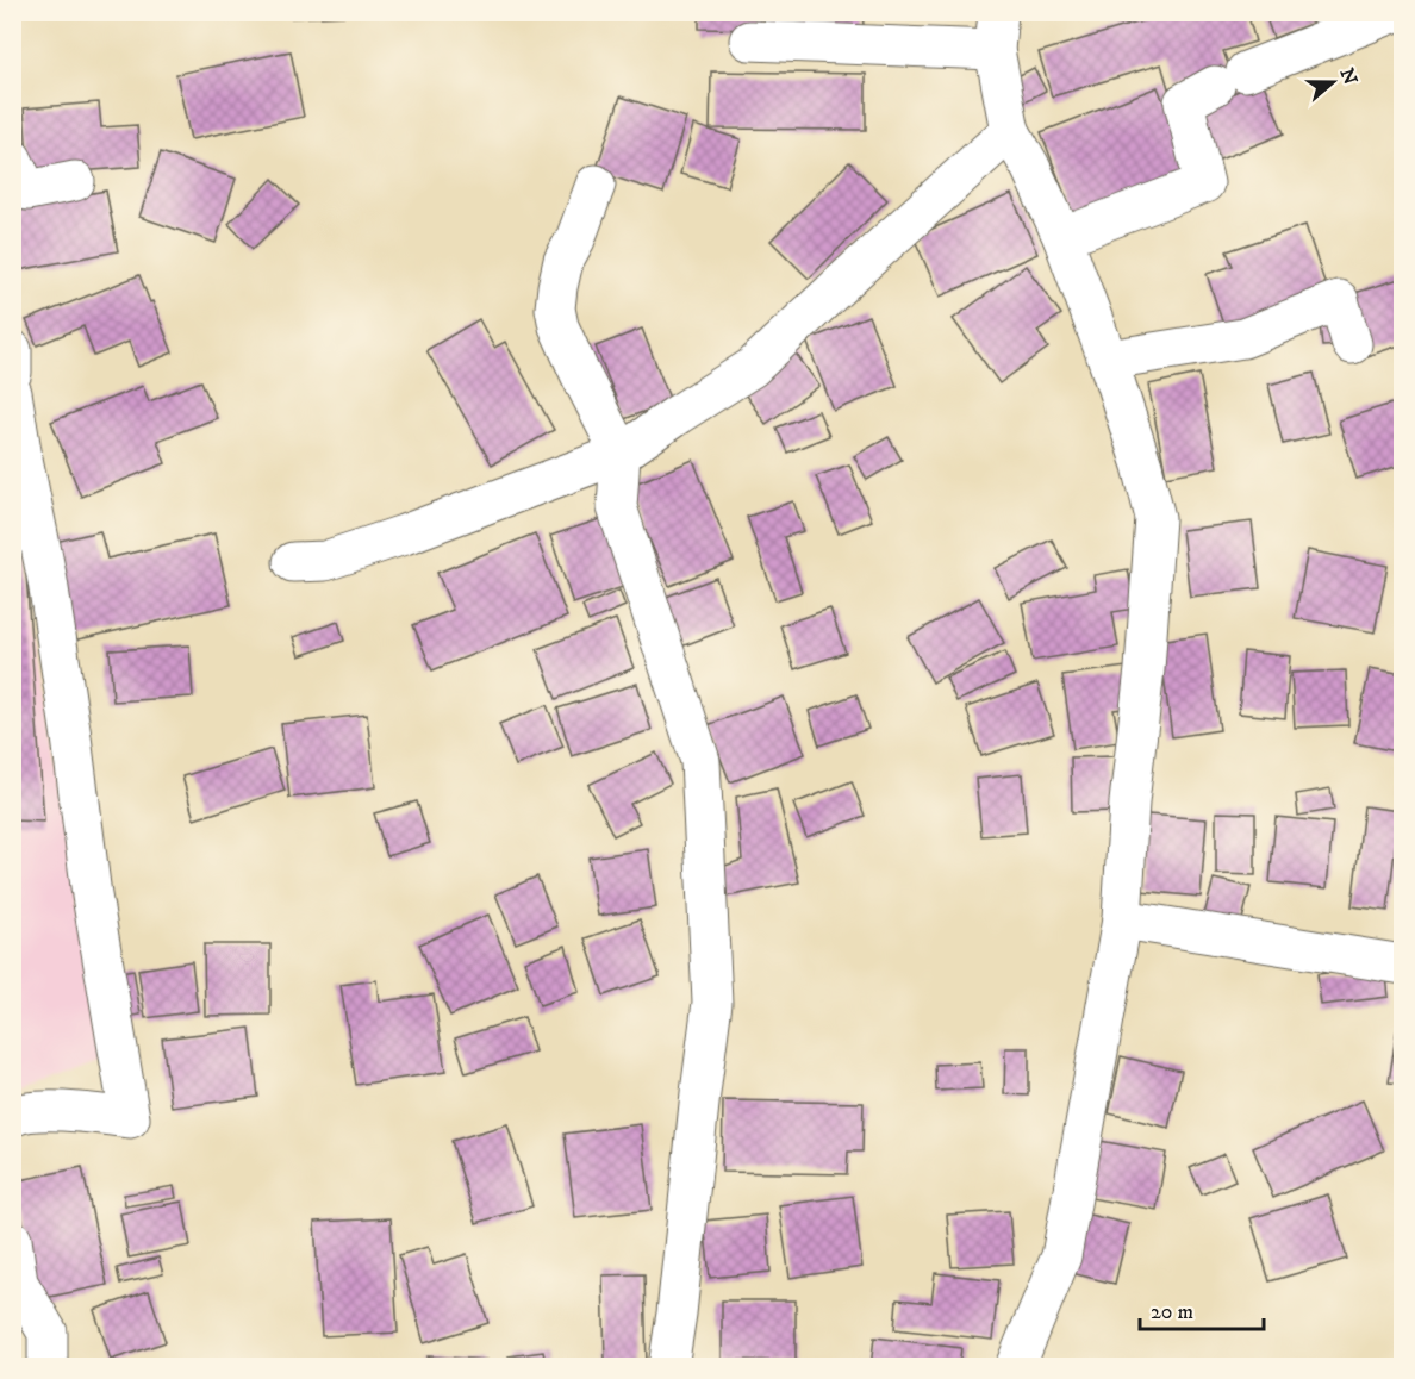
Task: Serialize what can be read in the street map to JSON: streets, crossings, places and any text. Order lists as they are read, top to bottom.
{
  "scale_bar": "20 m",
  "north": "right"
}
